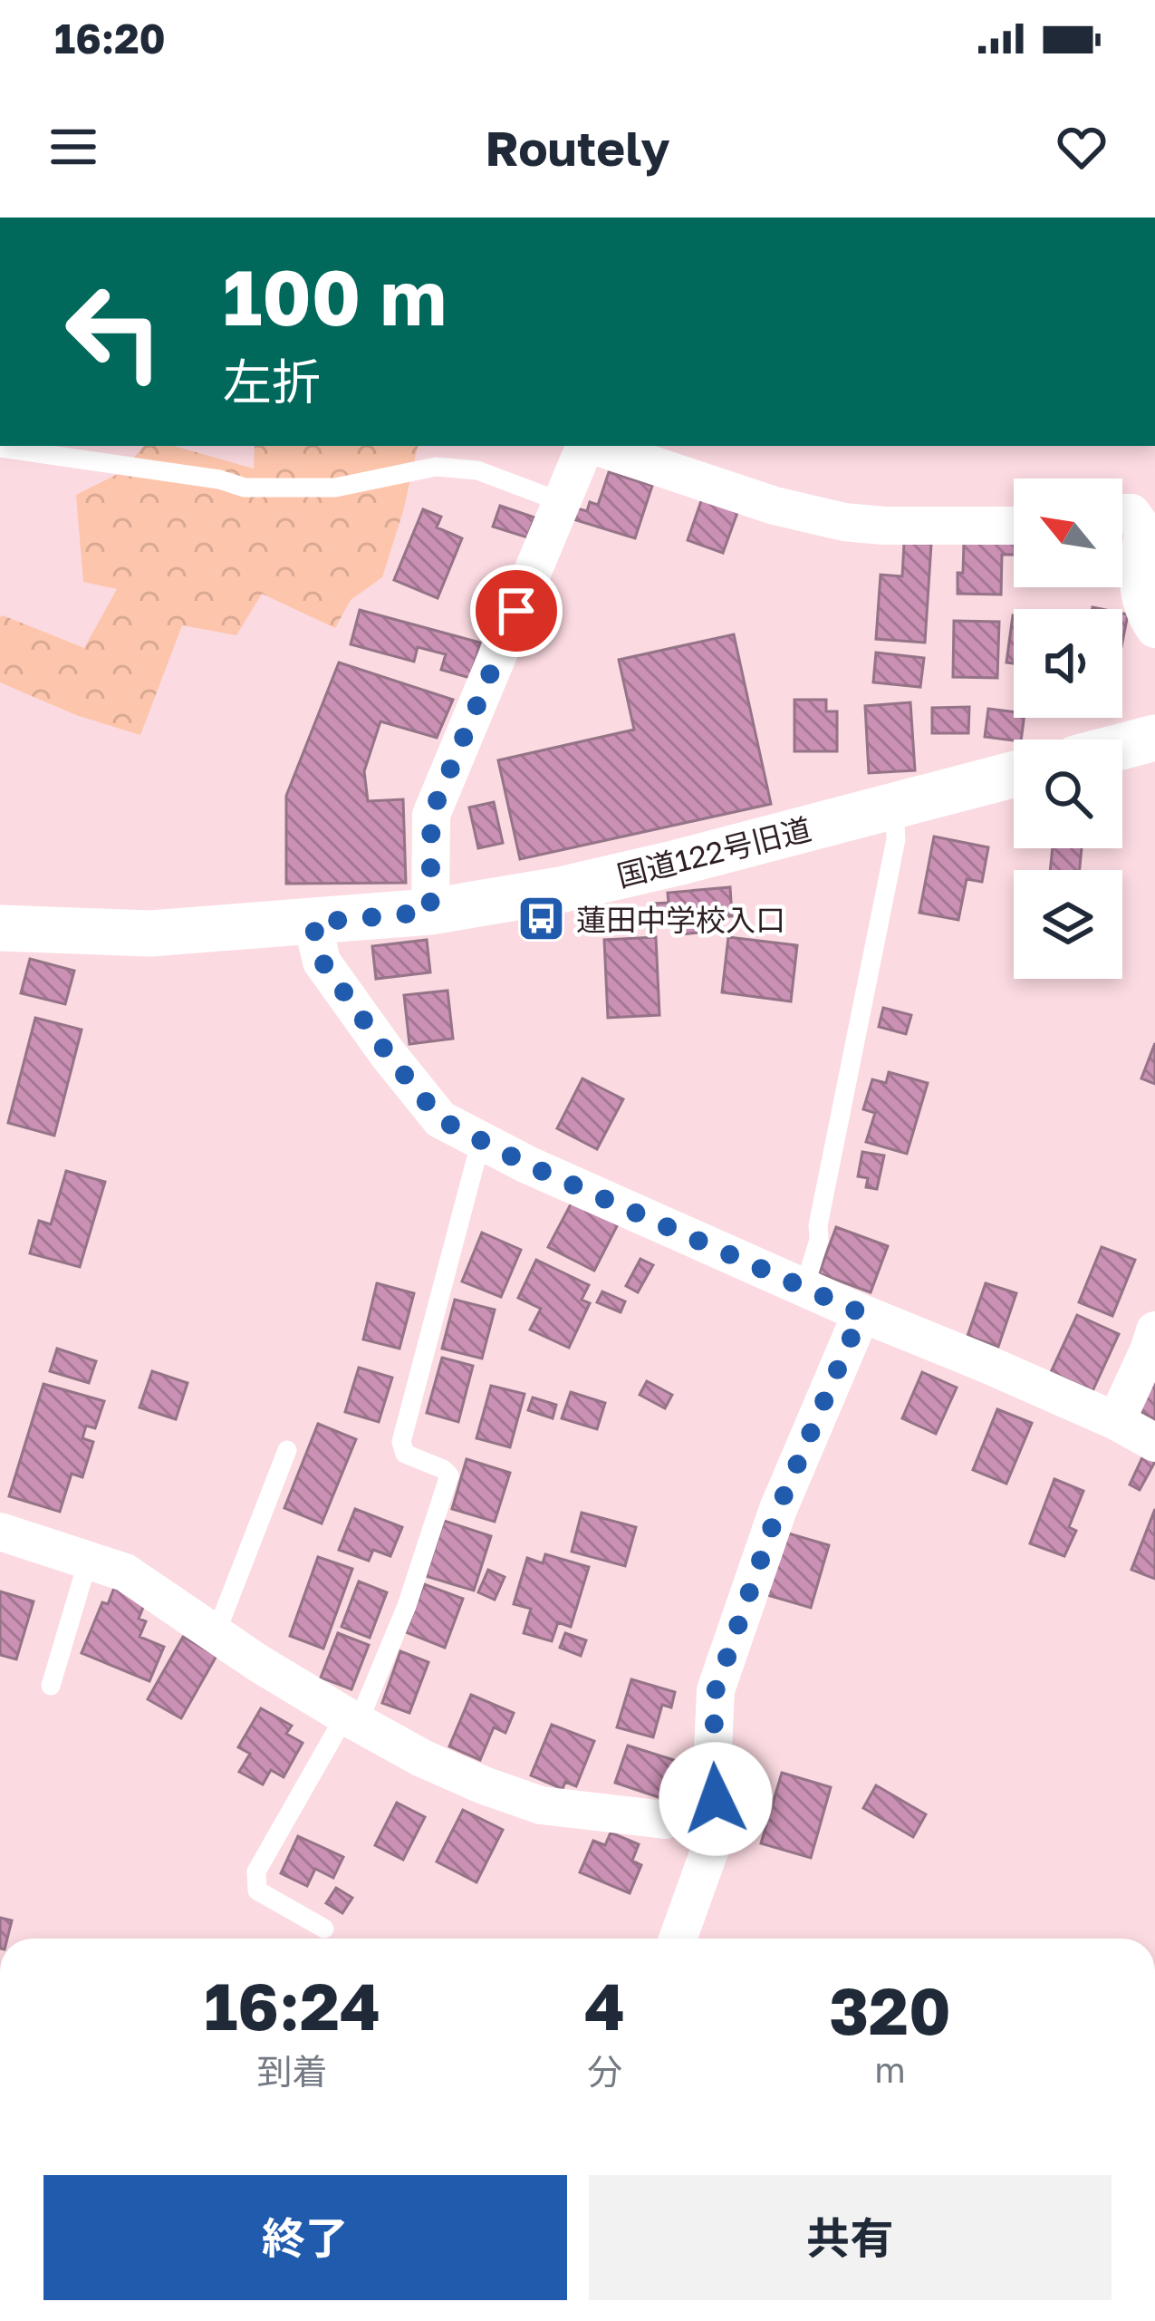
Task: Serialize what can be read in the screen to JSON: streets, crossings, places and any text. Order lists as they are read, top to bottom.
{
  "streets": {
    "street": ["国道122号旧道"]
  },
  "places": {
    "bus stop": ["蓮田中学校入口"]
  },
  "north": "top left",
  "page": {
    "status": "16:20",
    "header": "Routely",
    "turn": ["100 m", "左折"],
    "eta": [
      "16:24",
      "到着",
      "4",
      "分",
      "320",
      "m"
    ],
    "buttons": ["終了", "共有"]
  }
}
